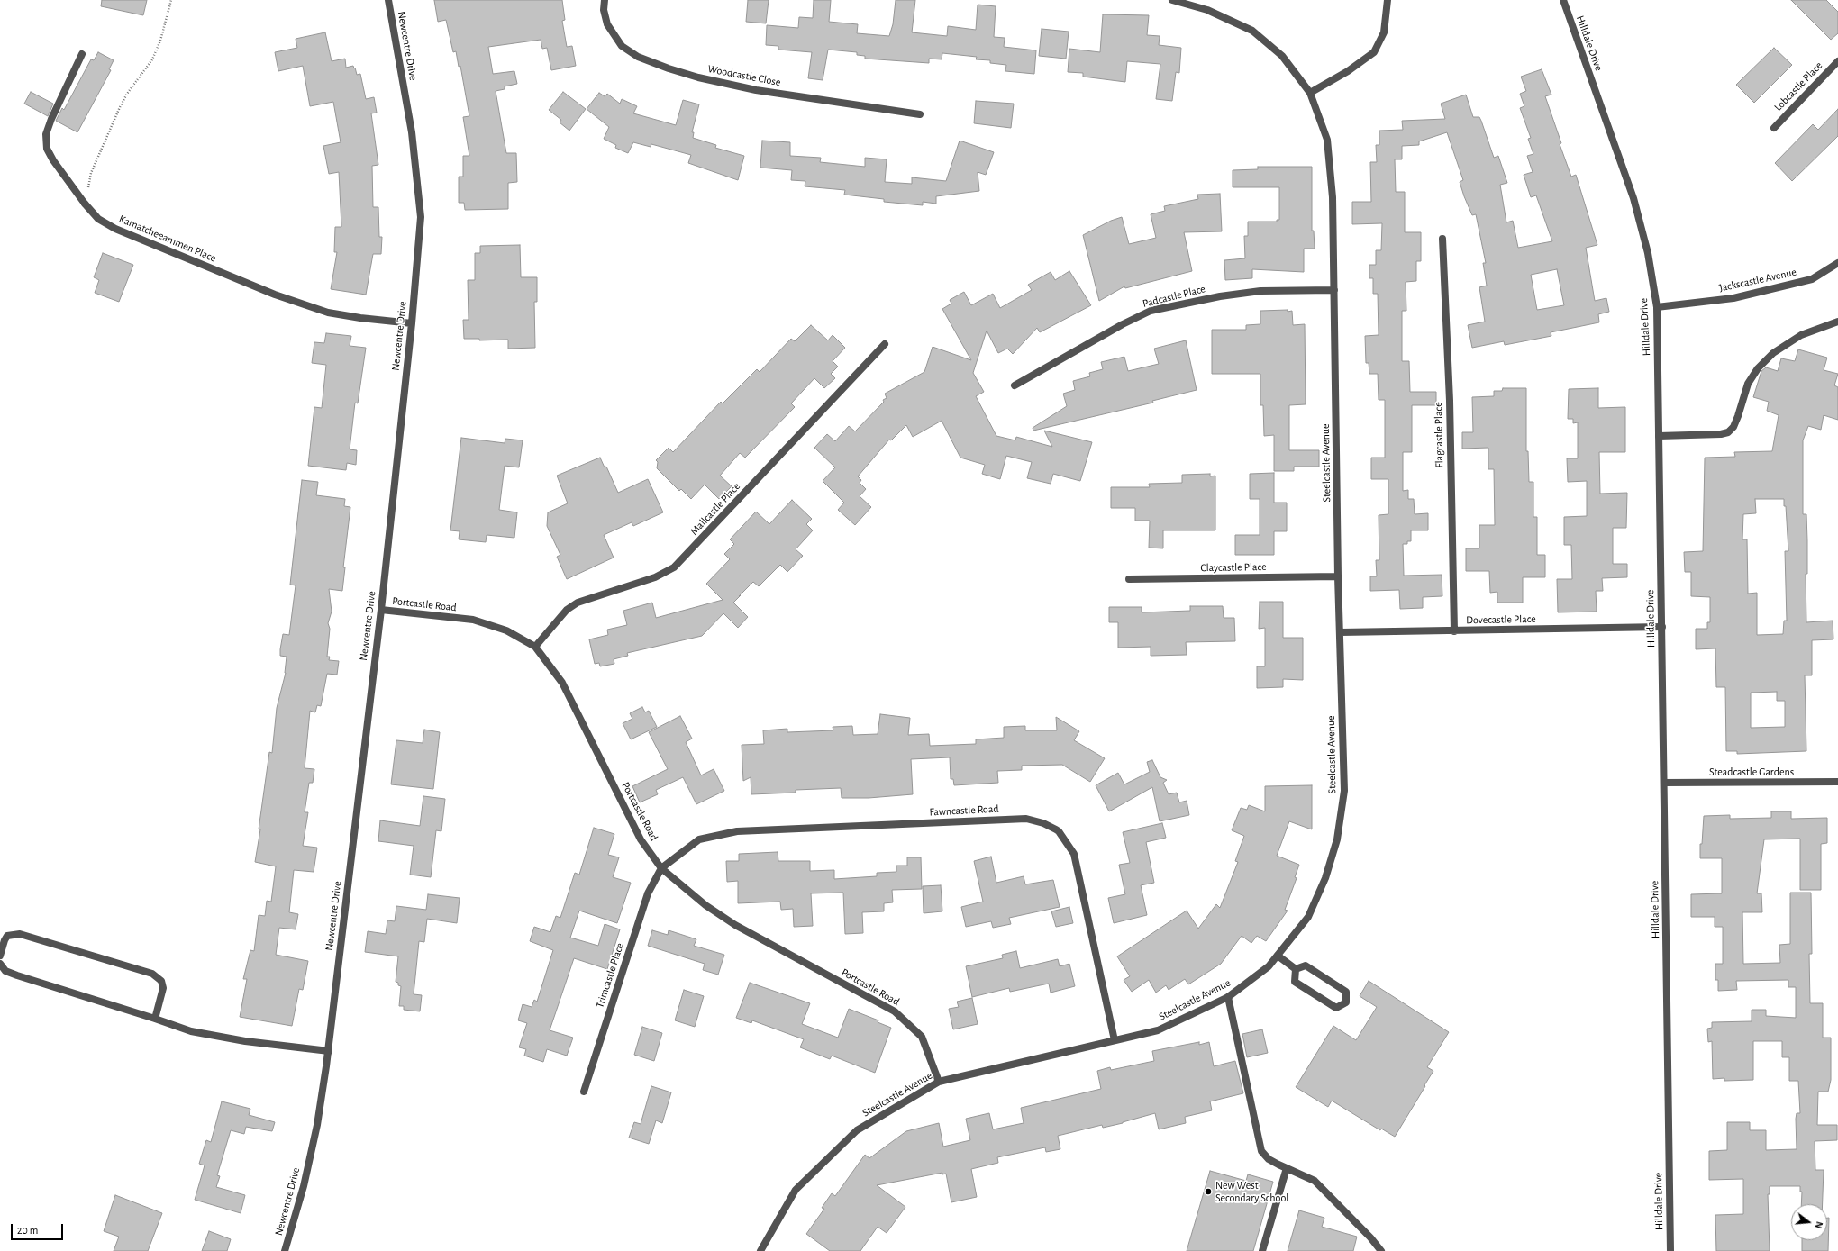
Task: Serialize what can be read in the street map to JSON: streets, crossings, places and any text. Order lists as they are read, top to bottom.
{
  "streets": {
    "street": [
      "Hilldale Drive",
      "Newcentre Drive",
      "Woodcastle Close",
      "Lobcastle Place",
      "Kamatcheeammen Place",
      "Jackscastle Avenue",
      "Padcastle Place",
      "Flagcastle Place",
      "Steelcastle Avenue",
      "Mallcastle Place",
      "Claycastle Place",
      "Portcastle Road",
      "Dovecastle Place",
      "Steadcastle Gardens",
      "Fawncastle Road",
      "Trimcastle Place"
    ]
  },
  "crossings": [
    ["Hilldale Drive", "Jackscastle Avenue"],
    ["Hilldale Drive", "Dovecastle Place"],
    ["Hilldale Drive", "Steadcastle Gardens"],
    ["Newcentre Drive", "Kamatcheeammen Place"],
    ["Newcentre Drive", "Portcastle Road"],
    ["Padcastle Place", "Steelcastle Avenue"],
    ["Flagcastle Place", "Dovecastle Place"],
    ["Steelcastle Avenue", "Claycastle Place"],
    ["Steelcastle Avenue", "Portcastle Road"],
    ["Steelcastle Avenue", "Dovecastle Place"],
    ["Steelcastle Avenue", "Fawncastle Road"],
    ["Mallcastle Place", "Portcastle Road"],
    ["Portcastle Road", "Fawncastle Road"],
    ["Portcastle Road", "Trimcastle Place"],
    ["Fawncastle Road", "Trimcastle Place"]
  ],
  "places": ["New West Secondary School"],
  "scale_bar": "20 m",
  "north": "right"
}
